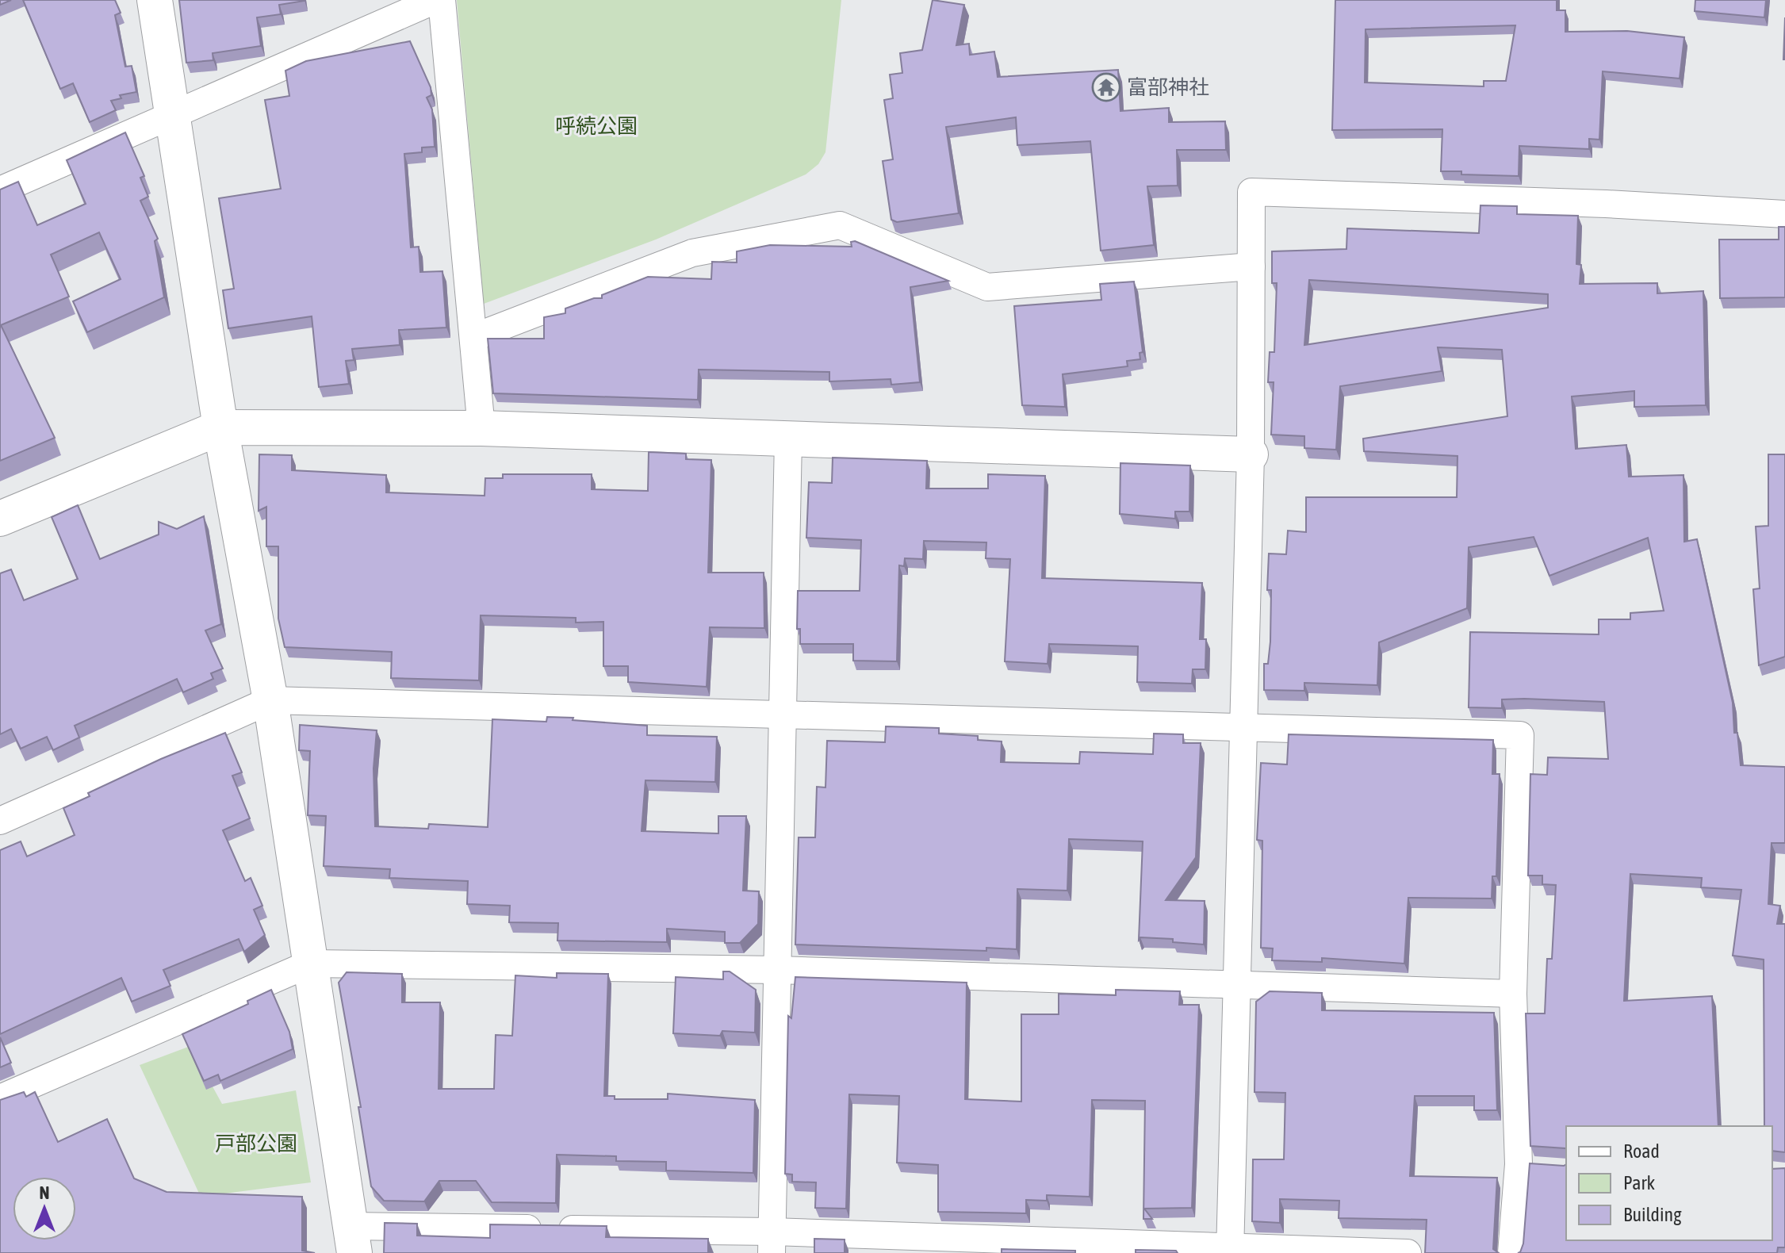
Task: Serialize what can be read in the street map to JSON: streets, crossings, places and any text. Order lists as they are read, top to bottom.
{
  "parks": ["呼続公園", "戸部公園"],
  "places": {
    "temple": ["富部神社"]
  },
  "legend": ["Road", "Park", "Building"],
  "north": "top"
}
